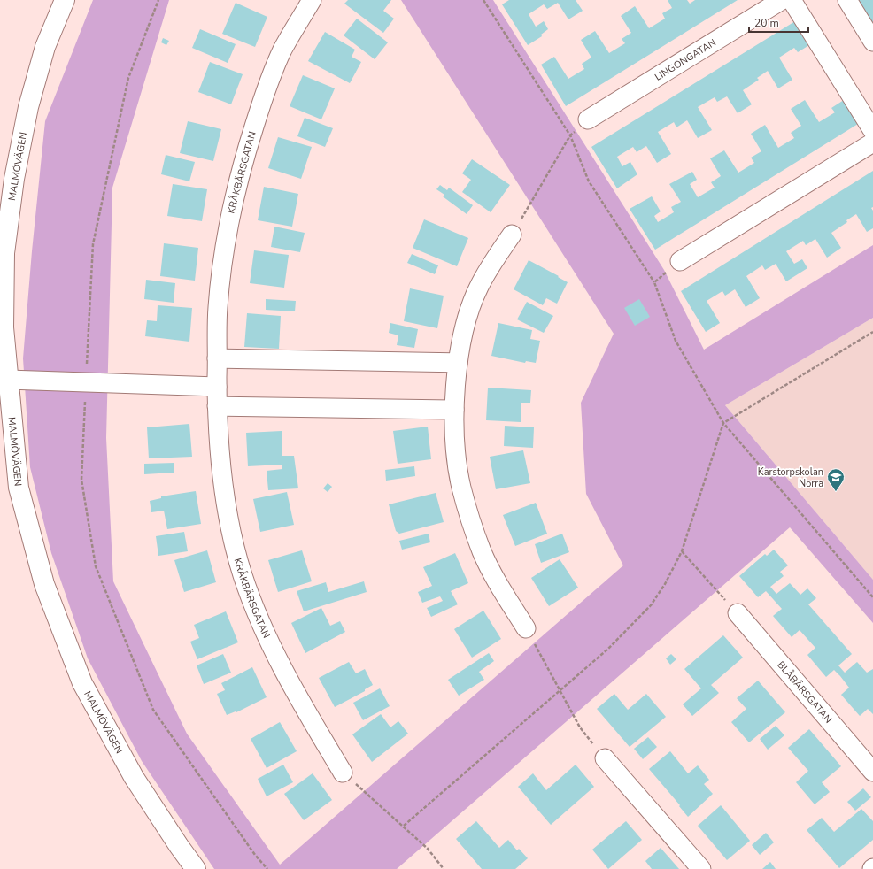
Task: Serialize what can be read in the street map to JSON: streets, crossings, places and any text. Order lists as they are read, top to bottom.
{
  "streets": {
    "main road": ["MALMÖVÄGEN"],
    "street": ["LINGONGATAN", "KRÅKBÄRSGATAN", "BLÅBÄRSGATAN"]
  },
  "places": {
    "school or university": ["Karstorpskolan Norra"]
  },
  "scale_bar": "20 m"
}
